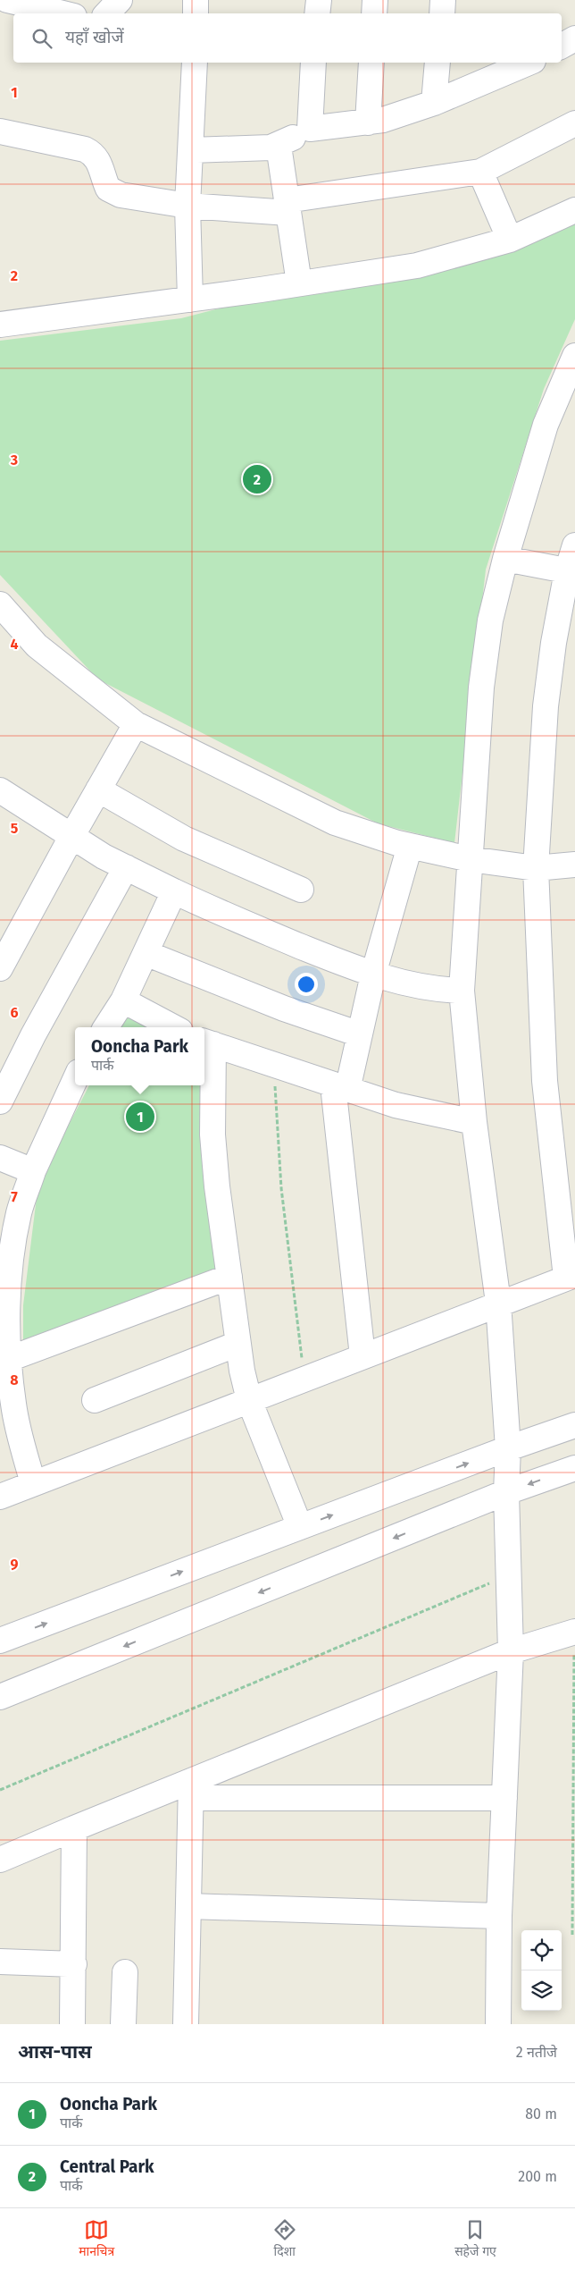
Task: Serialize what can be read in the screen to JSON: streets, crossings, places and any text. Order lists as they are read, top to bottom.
{
  "page": {
    "search": "यहाँ खोजें",
    "pins": ["2", "1"],
    "popup": ["Ooncha Park", "पार्क"],
    "heading": ["आस-पास", "2 नतीजे"],
    "list": [
      {
        "mark": "1",
        "name": "Ooncha Park",
        "note": "पार्क",
        "value": "80 m"
      },
      {
        "mark": "2",
        "name": "Central Park",
        "note": "पार्क",
        "value": "200 m"
      }
    ],
    "nav": ["मानचित्र", "दिशा", "सहेजे गए"]
  },
  "grid": {
    "rows": [
      "1",
      "2",
      "3",
      "4",
      "5",
      "6",
      "7",
      "8",
      "9"
    ]
  }
}
